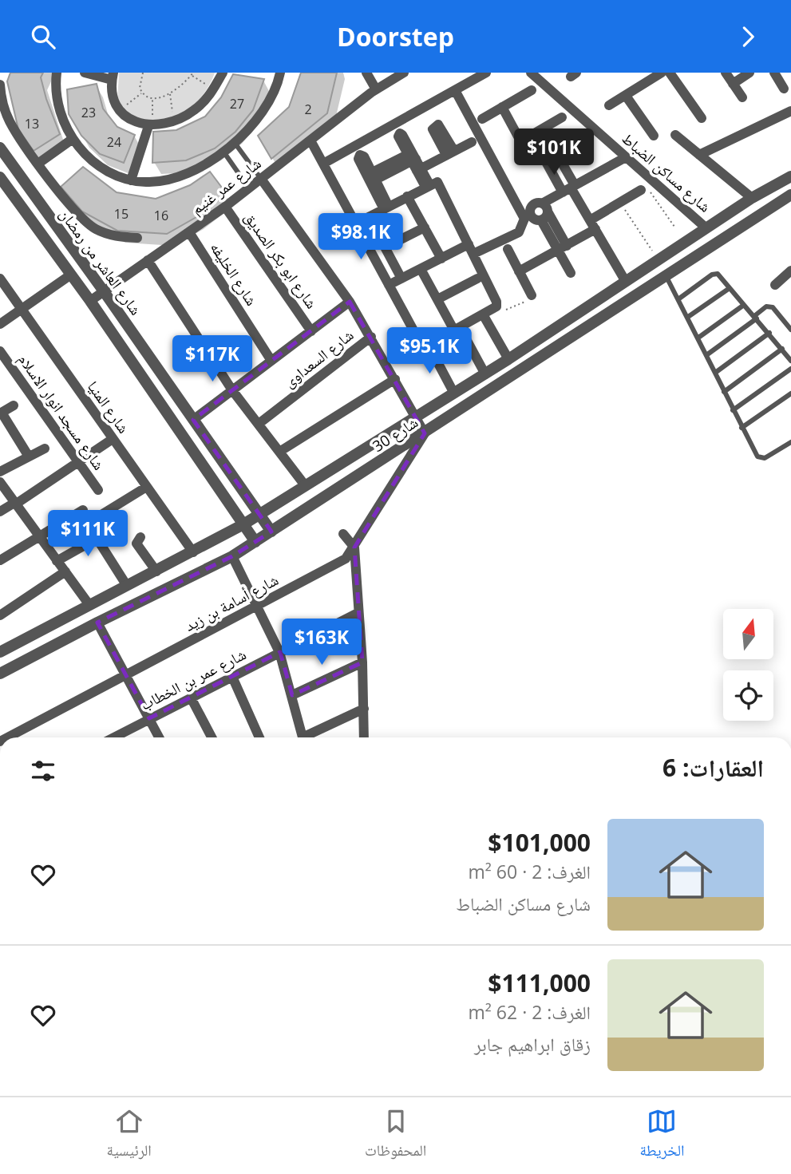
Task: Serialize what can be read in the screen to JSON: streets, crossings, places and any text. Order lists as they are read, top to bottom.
{
  "streets": {
    "street": [
      "شارع مساكن الضباط",
      "شارع عمر غنيم",
      "شارع ابو بكر الصديق",
      "شارع العاشر من رمضان",
      "شارع الخليفه",
      "شارع السعداوى",
      "شارع المنيا",
      "شارع مسجد انوار الاسلام",
      "شارع 30",
      "شارع أسامة بن زيد",
      "شارع عمر بن الخطاب"
    ]
  },
  "crossings": [
    ["شارع مساكن الضباط", "شارع 30"],
    ["شارع عمر غنيم", "شارع ابو بكر الصديق"],
    ["شارع عمر غنيم", "شارع العاشر من رمضان"],
    ["شارع عمر غنيم", "شارع الخليفه"],
    ["شارع العاشر من رمضان", "شارع 30"],
    ["شارع المنيا", "شارع 30"],
    ["شارع 30", "شارع أسامة بن زيد"]
  ],
  "house_numbers": [
    "27",
    "2",
    "23",
    "13",
    "24",
    "15",
    "16"
  ],
  "north": "top",
  "page": {
    "header": "Doorstep",
    "price": [
      "$101K",
      "$98.1K",
      "$95.1K",
      "$117K",
      "$111K",
      "$163K"
    ],
    "heading": "العقارات: 6",
    "list": [
      {
        "name": "$101,000",
        "note": "الغرف: 2 · 60 m² · شارع مساكن الضباط"
      },
      {
        "name": "$111,000",
        "note": "الغرف: 2 · 62 m² · زقاق ابراهيم جابر"
      }
    ],
    "tabs": ["الخريطة", "المحفوظات", "الرئيسية"]
  }
}
